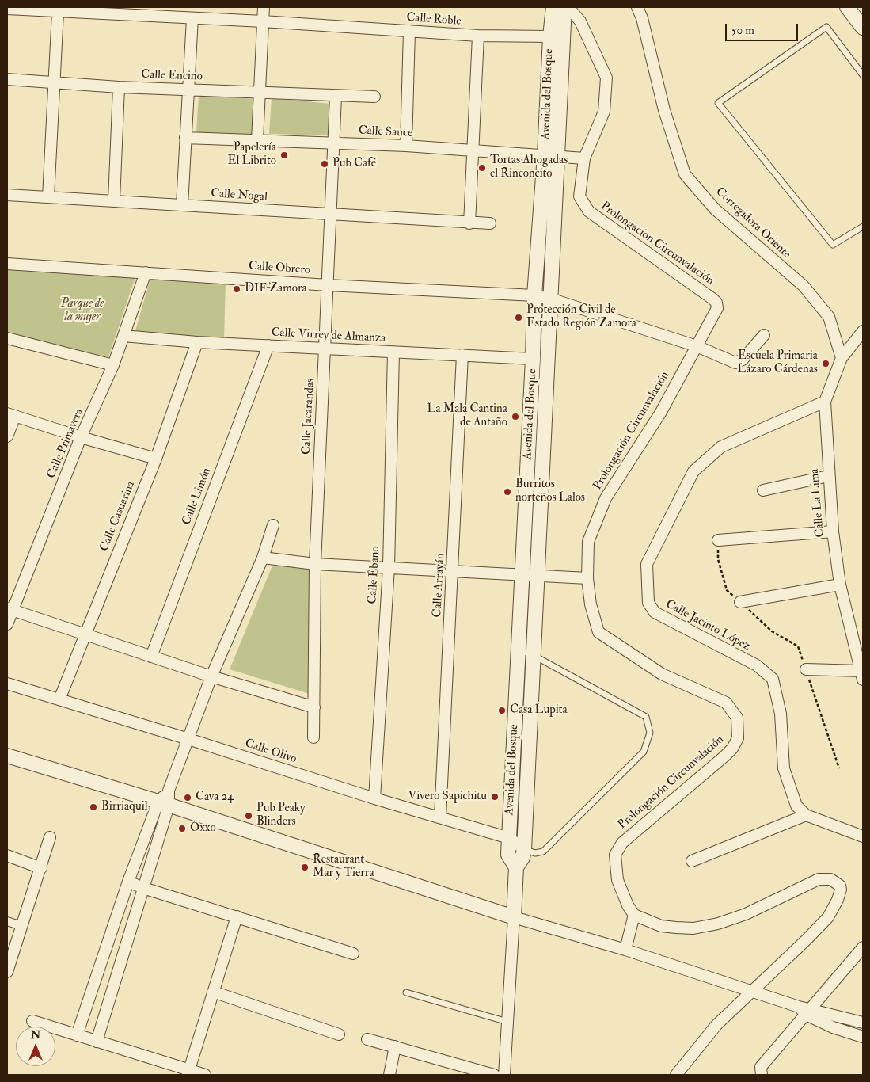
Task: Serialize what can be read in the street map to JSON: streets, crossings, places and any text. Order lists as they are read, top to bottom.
{
  "streets": {
    "street": [
      "Calle Roble",
      "Calle Encino",
      "Avenida del Bosque",
      "Calle Sauce",
      "Calle Nogal",
      "Corregidora Oriente",
      "Prolongacíon Circunvalación",
      "Calle Obrero",
      "Calle Virrey de Almanza",
      "Calle Jacarandas",
      "Prolongación Circunvalación",
      "Calle Primavera",
      "Calle Limón",
      "Calle La Lima",
      "Calle Casuarina",
      "Calle Ébano",
      "Calle Arrayán",
      "Calle Jacinto López",
      "Calle Olivo"
    ]
  },
  "crossings": [
    ["Calle Roble", "Avenida del Bosque"],
    ["Calle Encino", "Calle Jacarandas"],
    ["Avenida del Bosque", "Calle Sauce"],
    ["Avenida del Bosque", "Calle Obrero"],
    ["Avenida del Bosque", "Calle Virrey de Almanza"],
    ["Avenida del Bosque", "Calle Olivo"],
    ["Calle Sauce", "Prolongacíon Circunvalación"],
    ["Calle Sauce", "Calle Jacarandas"],
    ["Calle Nogal", "Calle Jacarandas"],
    ["Corregidora Oriente", "Calle La Lima"],
    ["Prolongacíon Circunvalación", "Prolongación Circunvalación"],
    ["Calle Obrero", "Calle Jacarandas"],
    ["Calle Obrero", "Prolongación Circunvalación"],
    ["Calle Obrero", "Calle Primavera"],
    ["Calle Virrey de Almanza", "Calle Jacarandas"],
    ["Calle Virrey de Almanza", "Calle Primavera"],
    ["Calle Virrey de Almanza", "Calle Limón"],
    ["Calle Virrey de Almanza", "Calle Casuarina"],
    ["Calle Virrey de Almanza", "Calle Ébano"],
    ["Calle Virrey de Almanza", "Calle Arrayán"],
    ["Calle La Lima", "Calle Jacinto López"],
    ["Calle Casuarina", "Calle Olivo"],
    ["Calle Ébano", "Calle Olivo"],
    ["Calle Arrayán", "Calle Olivo"]
  ],
  "parks": ["Parque de la mujer"],
  "places": [
    "Papelería El Librito",
    "Pub Café",
    "Tortas Ahogadas el Rinconcito",
    "DIF Zamora",
    "Protección Civil de Estado Región Zamora",
    "Escuela Primaria Lázaro Cárdenas",
    "La Mala Cantina de Antaño",
    "Burritos norteños Lalos",
    "Casa Lupita",
    "Vivero Sapichitu",
    "Cava 24",
    "Birriaquil",
    "Pub Peaky Blinders",
    "Oxxo",
    "Restaurant Mar y Tierra"
  ],
  "scale_bar": "50 m",
  "north": "top"
}
